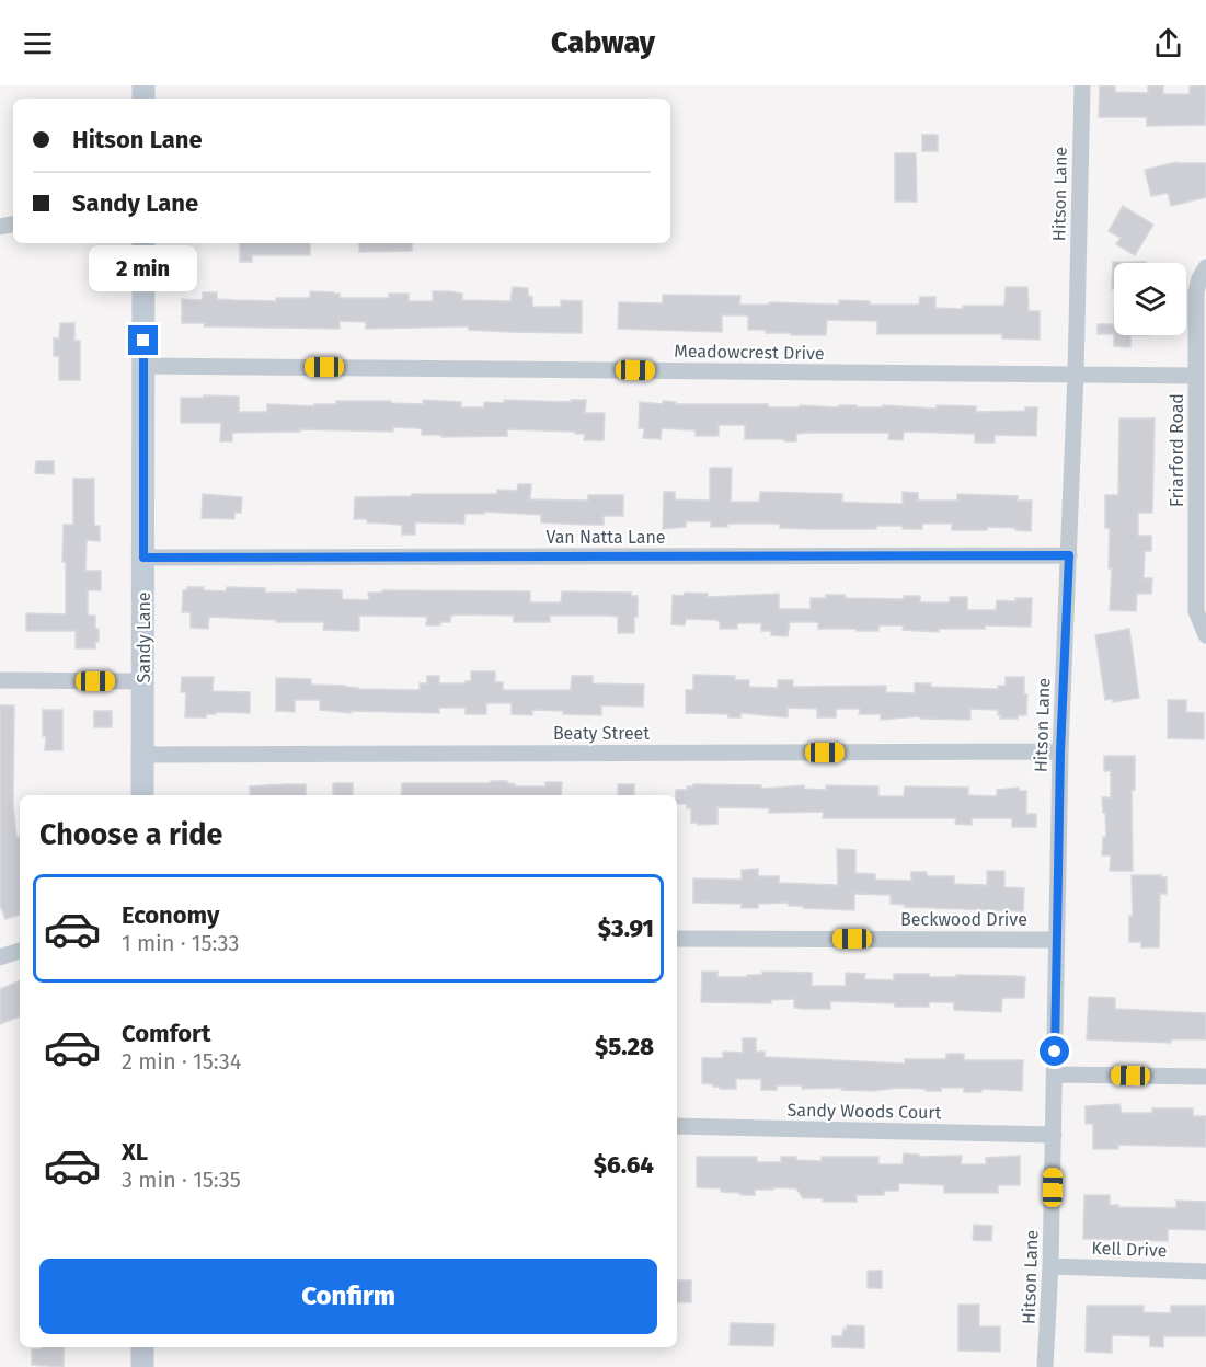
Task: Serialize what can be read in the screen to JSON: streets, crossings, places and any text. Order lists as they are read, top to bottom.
{
  "streets": {
    "street": [
      "Hitson Lane",
      "Meadowcrest Drive",
      "Friarford Road",
      "Van Natta Lane",
      "Sandy Lane",
      "Beaty Street",
      "Beckwood Drive",
      "Sandy Woods Court",
      "Kell Drive"
    ]
  },
  "crossings": [
    ["Hitson Lane", "Meadowcrest Drive"],
    ["Hitson Lane", "Van Natta Lane"],
    ["Hitson Lane", "Beaty Street"],
    ["Hitson Lane", "Beckwood Drive"],
    ["Hitson Lane", "Sandy Woods Court"],
    ["Hitson Lane", "Kell Drive"],
    ["Meadowcrest Drive", "Friarford Road"],
    ["Meadowcrest Drive", "Sandy Lane"],
    ["Van Natta Lane", "Sandy Lane"],
    ["Sandy Lane", "Beaty Street"]
  ],
  "page": {
    "header": "Cabway",
    "banner": ["Hitson Lane", "Sandy Lane"],
    "bubble": "2 min",
    "heading": "Choose a ride",
    "list": [
      {
        "name": "Economy",
        "note": "1 min · 15:33",
        "value": "$3.91"
      },
      {
        "name": "Comfort",
        "note": "2 min · 15:34",
        "value": "$5.28"
      },
      {
        "name": "XL",
        "note": "3 min · 15:35",
        "value": "$6.64"
      }
    ],
    "buttons": "Confirm"
  }
}
